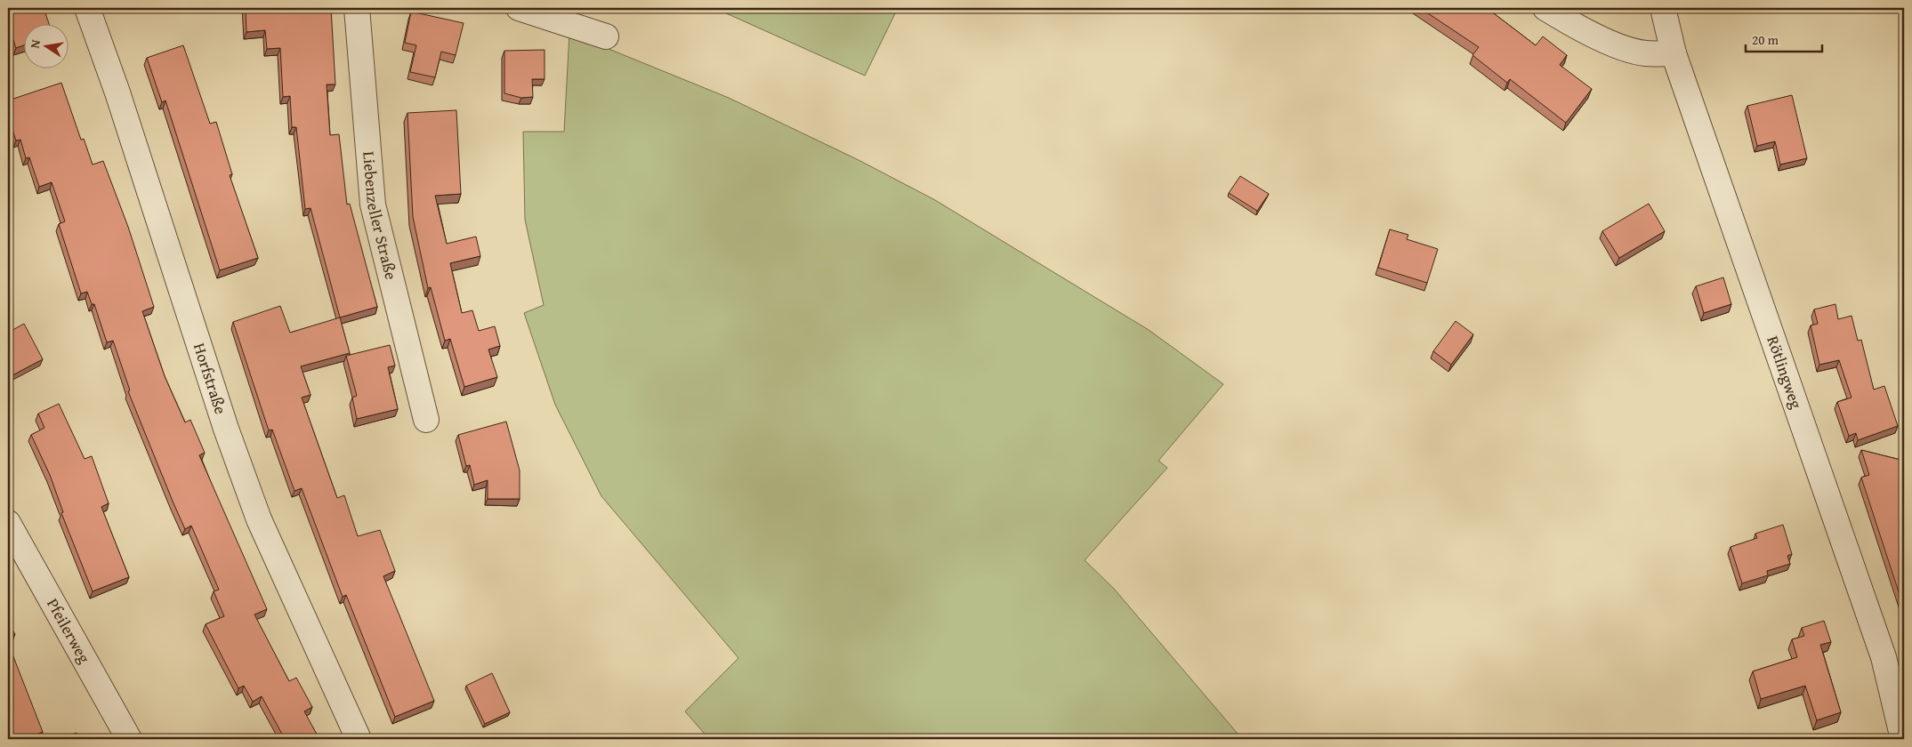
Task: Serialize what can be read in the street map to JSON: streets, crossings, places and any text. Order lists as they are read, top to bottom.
{
  "streets": {
    "street": [
      "Liebenzeller Straße",
      "Rötlingweg",
      "Horfstraße",
      "Pfeilerweg"
    ]
  },
  "scale_bar": "20 m",
  "north": "left"
}
